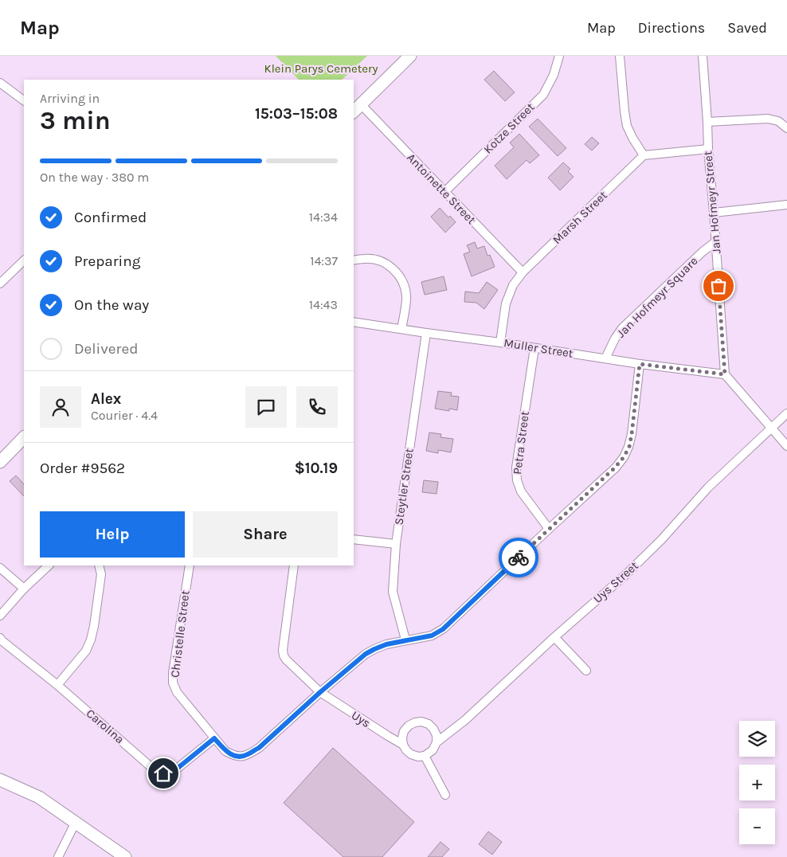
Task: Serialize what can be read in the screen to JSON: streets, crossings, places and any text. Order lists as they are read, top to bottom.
{
  "streets": {
    "street": [
      "Kotze Street",
      "Antoinette Street",
      "Jan Hofmeyr Street",
      "Marsh Street",
      "Jan Hofmeyr Square",
      "Muller Street",
      "Petra Street",
      "Steytler Street",
      "Uys Street",
      "Christelle Street",
      "Uys",
      "Carolina"
    ]
  },
  "crossings": [
    ["Kotze Street", "Antoinette Street"],
    ["Antoinette Street", "Marsh Street"],
    ["Jan Hofmeyr Street", "Jan Hofmeyr Square"],
    ["Jan Hofmeyr Street", "Muller Street"],
    ["Marsh Street", "Muller Street"],
    ["Jan Hofmeyr Square", "Muller Street"],
    ["Muller Street", "Petra Street"],
    ["Muller Street", "Steytler Street"],
    ["Muller Street", "Christelle Street"],
    ["Petra Street", "Christelle Street"],
    ["Steytler Street", "Christelle Street"],
    ["Uys Street", "Uys"],
    ["Christelle Street", "Uys"],
    ["Christelle Street", "Carolina"]
  ],
  "parks": ["Klein Parys Cemetery"],
  "page": {
    "header": "Map",
    "nav": ["Map", "Directions", "Saved"],
    "heading": ["3 min", "Arriving in", "15:03–15:08"],
    "panel": [
      "Alex",
      "Courier · 4.4",
      "Order #9562",
      "$10.19"
    ],
    "bar": "On the way · 380 m",
    "list": [
      ["Confirmed", "14:34"],
      ["Preparing", "14:37"],
      ["On the way", "14:43"],
      "Delivered"
    ],
    "buttons": ["Help", "Share"],
    "map_buttons": ["+", "−"]
  }
}
